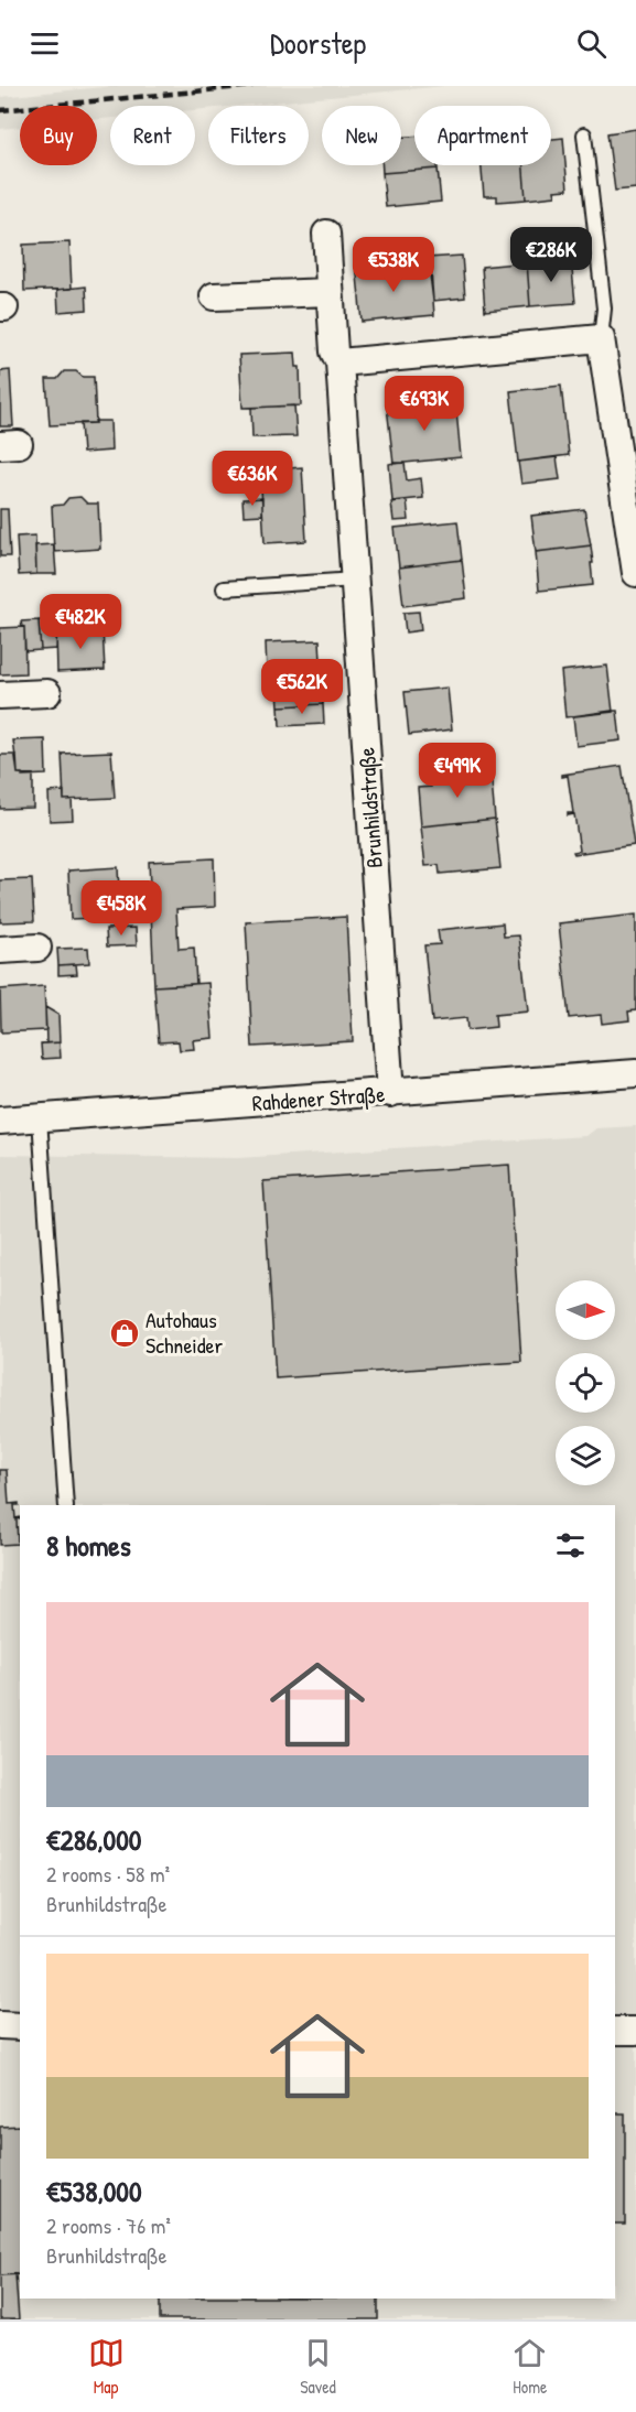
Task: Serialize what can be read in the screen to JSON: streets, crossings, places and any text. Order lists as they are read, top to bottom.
{
  "streets": {
    "street": ["Brunhildstraße", "Rahdener Straße"]
  },
  "crossings": [
    ["Brunhildstraße", "Rahdener Straße"]
  ],
  "places": {
    "shop": ["Autohaus Schneider"]
  },
  "north": "right",
  "page": {
    "header": "Doorstep",
    "chip": [
      "Buy",
      "Rent",
      "Filters",
      "New",
      "Apartment"
    ],
    "price": [
      "€286K",
      "€538K",
      "€693K",
      "€636K",
      "€482K",
      "€562K",
      "€499K",
      "€458K"
    ],
    "heading": "8 homes",
    "list": [
      {
        "name": "€286,000",
        "note": "2 rooms · 58 m² · Brunhildstraße"
      },
      {
        "name": "€538,000",
        "note": "2 rooms · 76 m² · Brunhildstraße"
      }
    ],
    "tabs": ["Map", "Saved", "Home"]
  }
}
